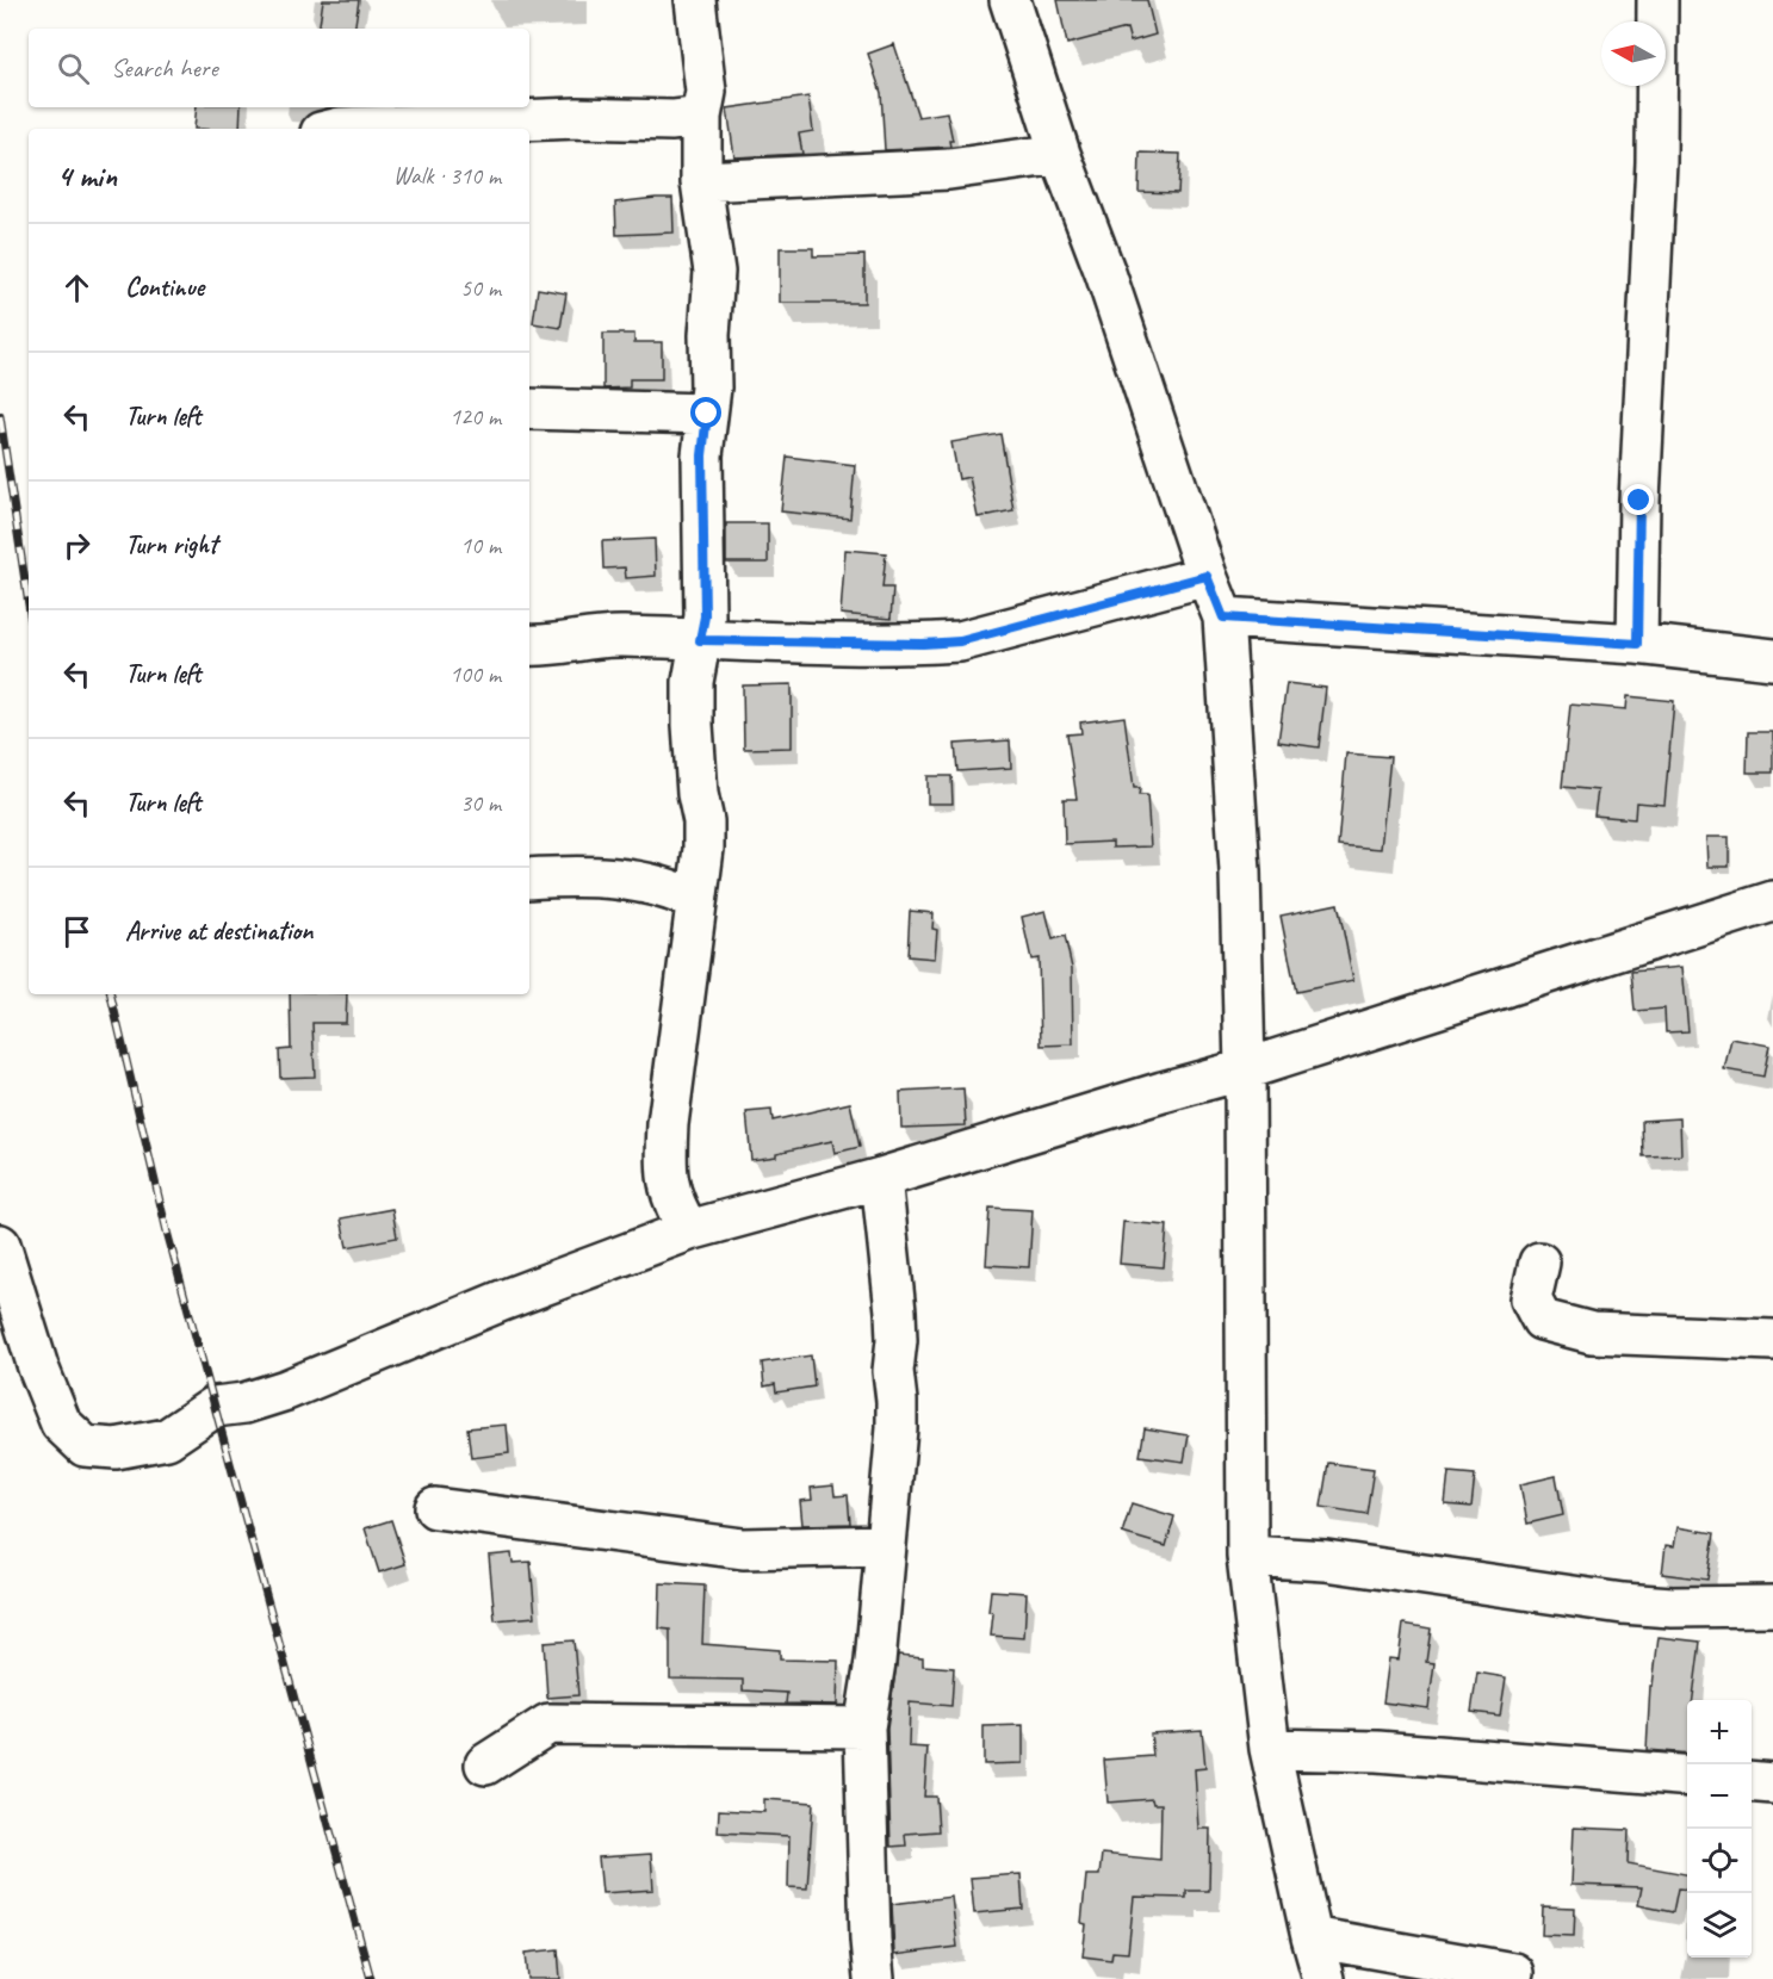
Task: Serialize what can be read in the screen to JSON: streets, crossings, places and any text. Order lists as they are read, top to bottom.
{
  "north": "left",
  "page": {
    "search": "Search here",
    "heading": ["4 min", "Walk · 310 m"],
    "list": [
      ["Continue", "50 m"],
      ["Turn left", "120 m"],
      ["Turn right", "10 m"],
      ["Turn left", "100 m"],
      ["Turn left", "30 m"],
      "Arrive at destination"
    ],
    "map_buttons": ["+", "−"]
  }
}
